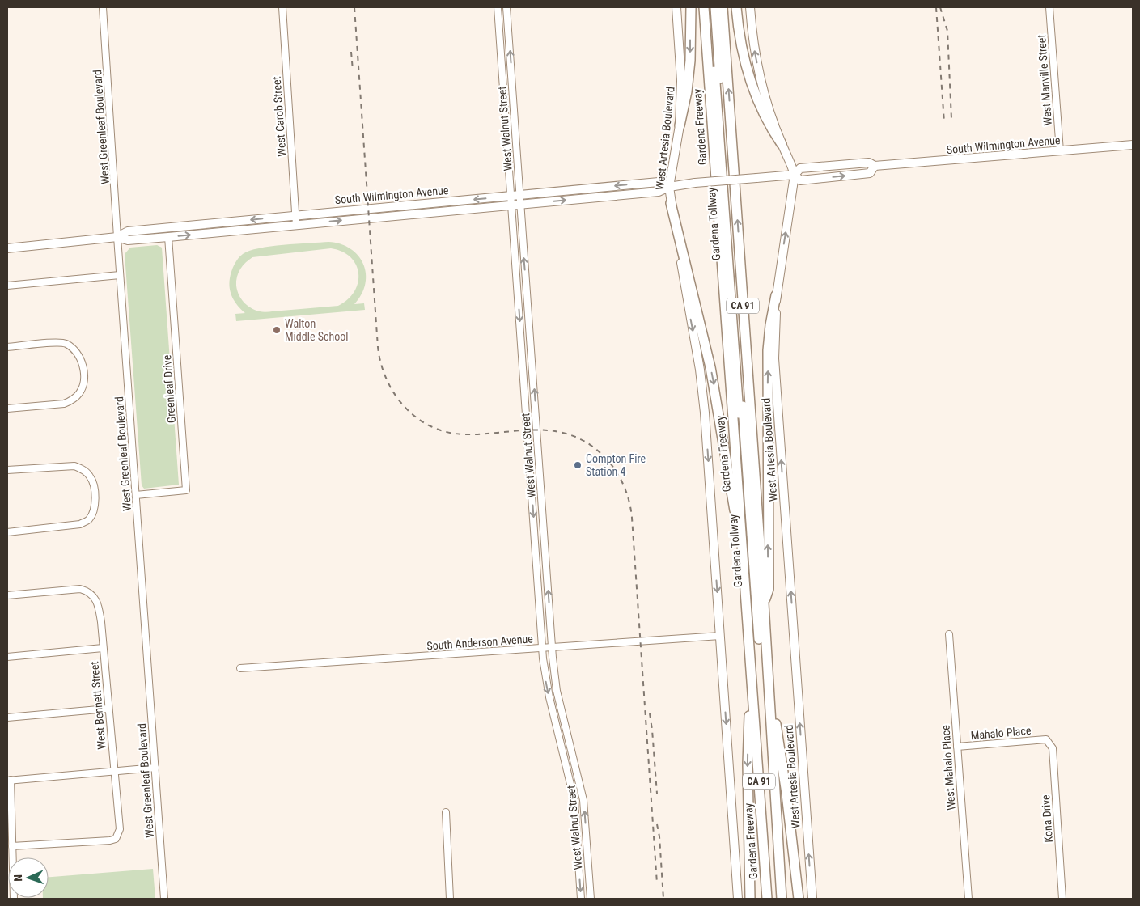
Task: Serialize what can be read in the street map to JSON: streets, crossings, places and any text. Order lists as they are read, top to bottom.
{
  "streets": {
    "highway": ["Gardena Freeway", "Gardena Tollway", "CA 91"],
    "main road": ["West Artesia Boulevard", "South Wilmington Avenue"],
    "street": [
      "West Manville Street",
      "West Carob Street",
      "West Greenleaf Boulevard",
      "West Walnut Street",
      "Greenleaf Drive",
      "South Anderson Avenue",
      "West Bennett Street",
      "Mahalo Place",
      "West Mahalo Place",
      "Kona Drive"
    ]
  },
  "crossings": [
    ["West Manville Street", "South Wilmington Avenue"],
    ["West Carob Street", "South Wilmington Avenue"],
    ["West Greenleaf Boulevard", "South Wilmington Avenue"],
    ["West Greenleaf Boulevard", "Greenleaf Drive"],
    ["West Walnut Street", "South Wilmington Avenue"],
    ["West Walnut Street", "South Anderson Avenue"],
    ["West Artesia Boulevard", "South Wilmington Avenue"],
    ["West Artesia Boulevard", "South Anderson Avenue"],
    ["South Wilmington Avenue", "Greenleaf Drive"],
    ["Gardena Tollway", "CA 91"],
    ["Mahalo Place", "West Mahalo Place"],
    ["Mahalo Place", "Kona Drive"]
  ],
  "places": ["Walton Middle School", "Compton Fire Station 4"],
  "north": "left"
}
